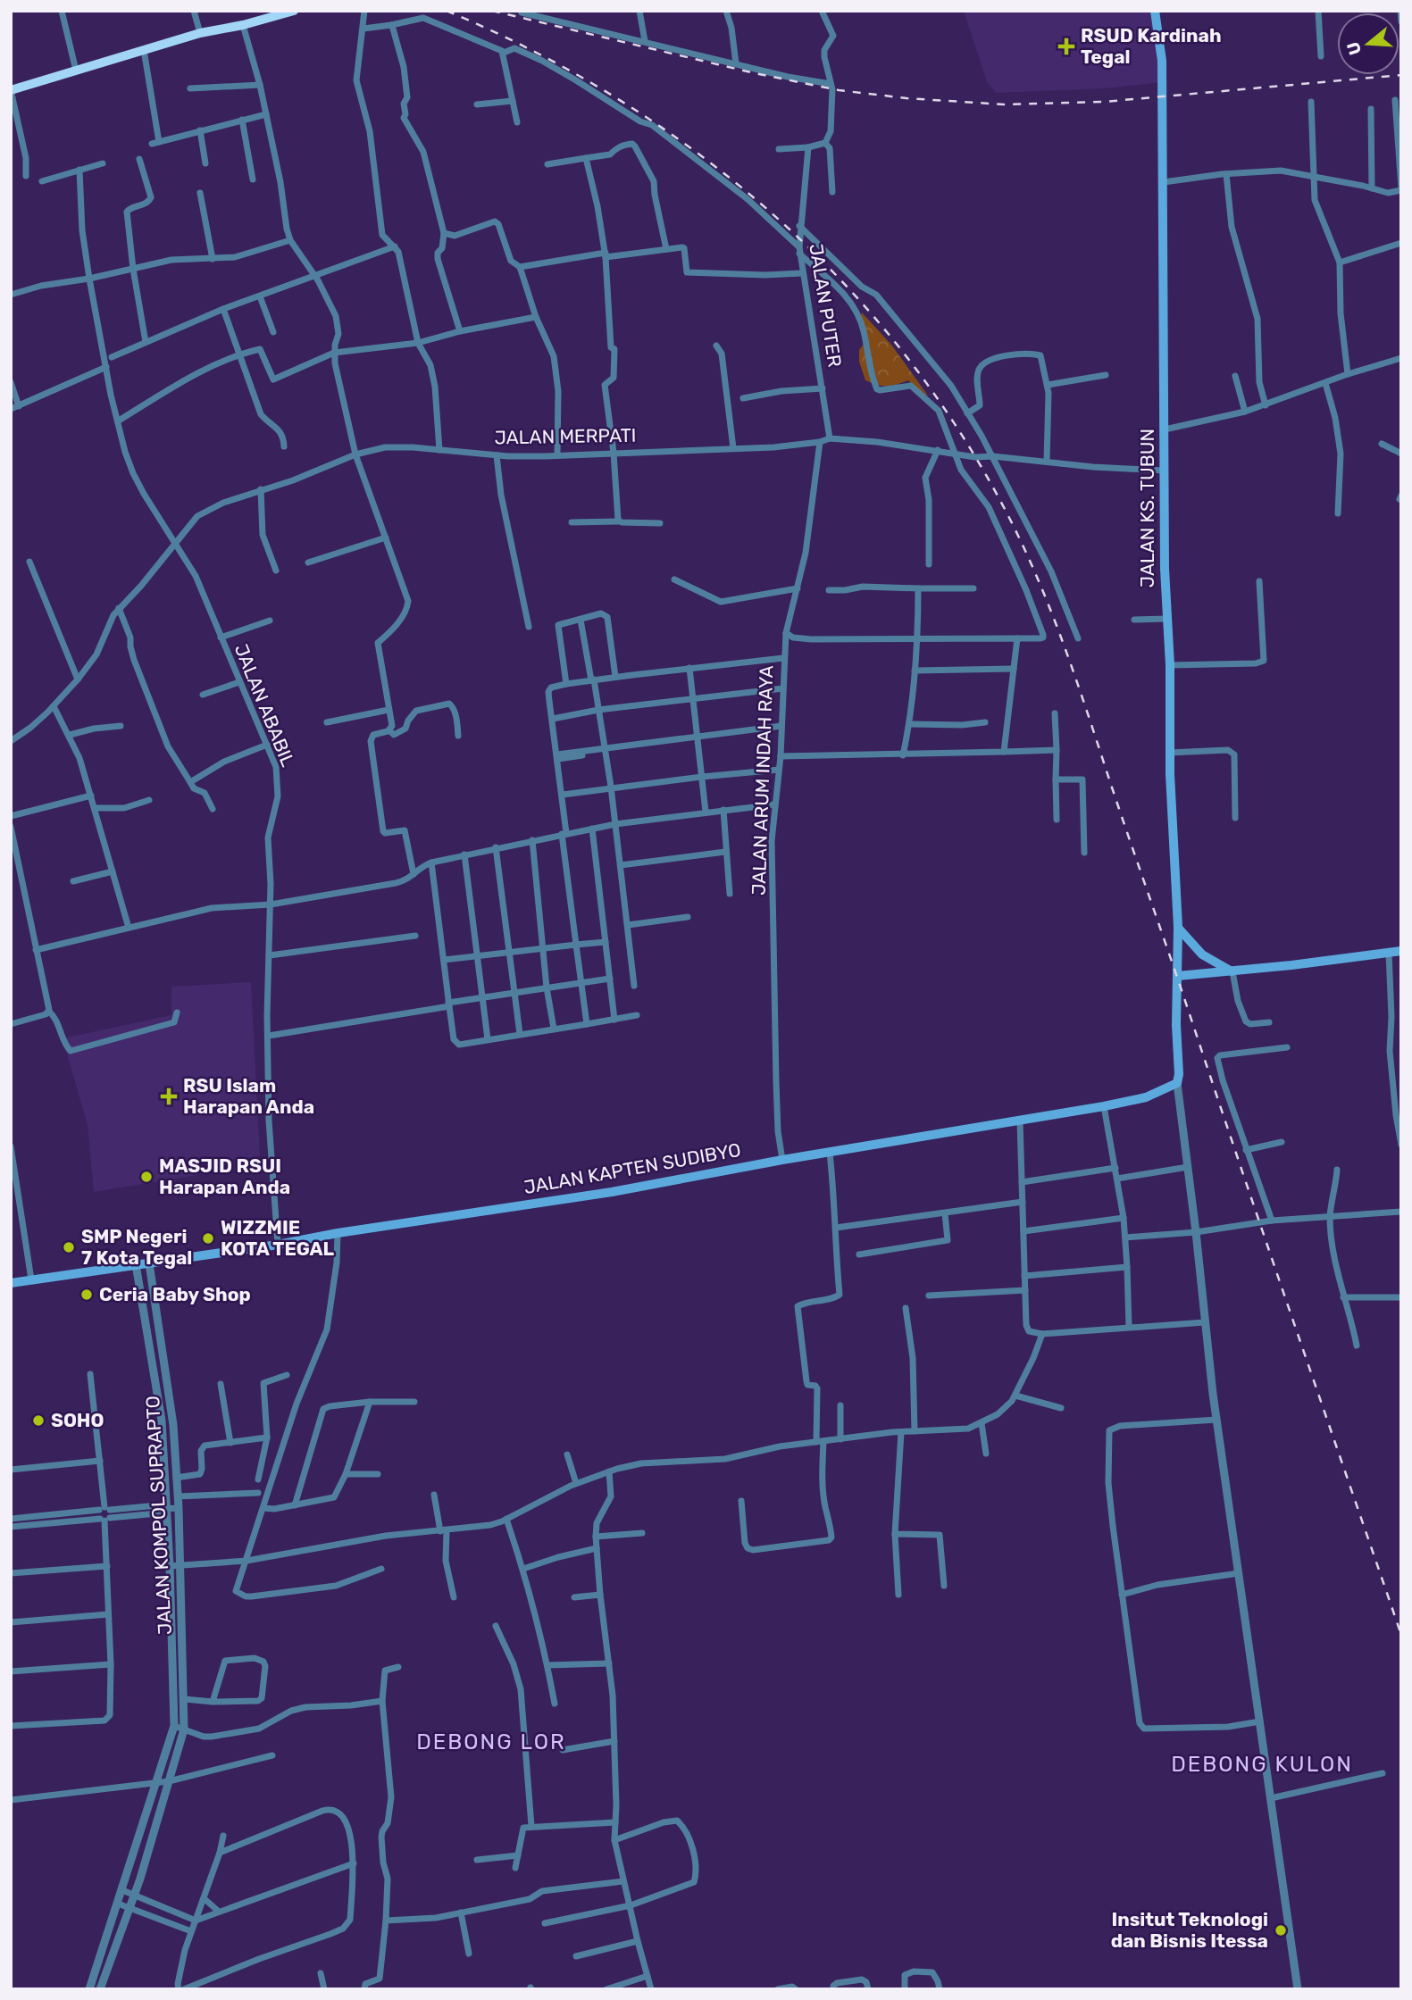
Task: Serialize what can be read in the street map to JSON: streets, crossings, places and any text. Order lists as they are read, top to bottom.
{
  "streets": {
    "main road": ["JALAN KS. TUBUN", "JALAN KAPTEN SUDIBYO"],
    "street": [
      "JALAN PUTER",
      "JALAN MERPATI",
      "JALAN ABABIL",
      "JALAN ARUM INDAH RAYA",
      "JALAN KOMPOL SUPRAPTO"
    ]
  },
  "crossings": [
    ["JALAN PUTER", "JALAN MERPATI"],
    ["JALAN MERPATI", "JALAN KS. TUBUN"],
    ["JALAN MERPATI", "JALAN ABABIL"],
    ["JALAN MERPATI", "JALAN ARUM INDAH RAYA"],
    ["JALAN KS. TUBUN", "JALAN KAPTEN SUDIBYO"],
    ["JALAN ABABIL", "JALAN KAPTEN SUDIBYO"],
    ["JALAN ARUM INDAH RAYA", "JALAN KAPTEN SUDIBYO"],
    ["JALAN KAPTEN SUDIBYO", "JALAN KOMPOL SUPRAPTO"]
  ],
  "districts": ["DEBONG LOR", "DEBONG KULON"],
  "places": {
    "health": ["RSUD Kardinah Tegal", "RSU Islam Harapan Anda"],
    "other": [
      "MASJID RSUI Harapan Anda",
      "WIZZMIE KOTA TEGAL",
      "SMP Negeri 7 Kota Tegal",
      "Ceria Baby Shop",
      "SOHO",
      "Insitut Teknologi dan Bisnis Itessa"
    ]
  },
  "north": "left"
}
